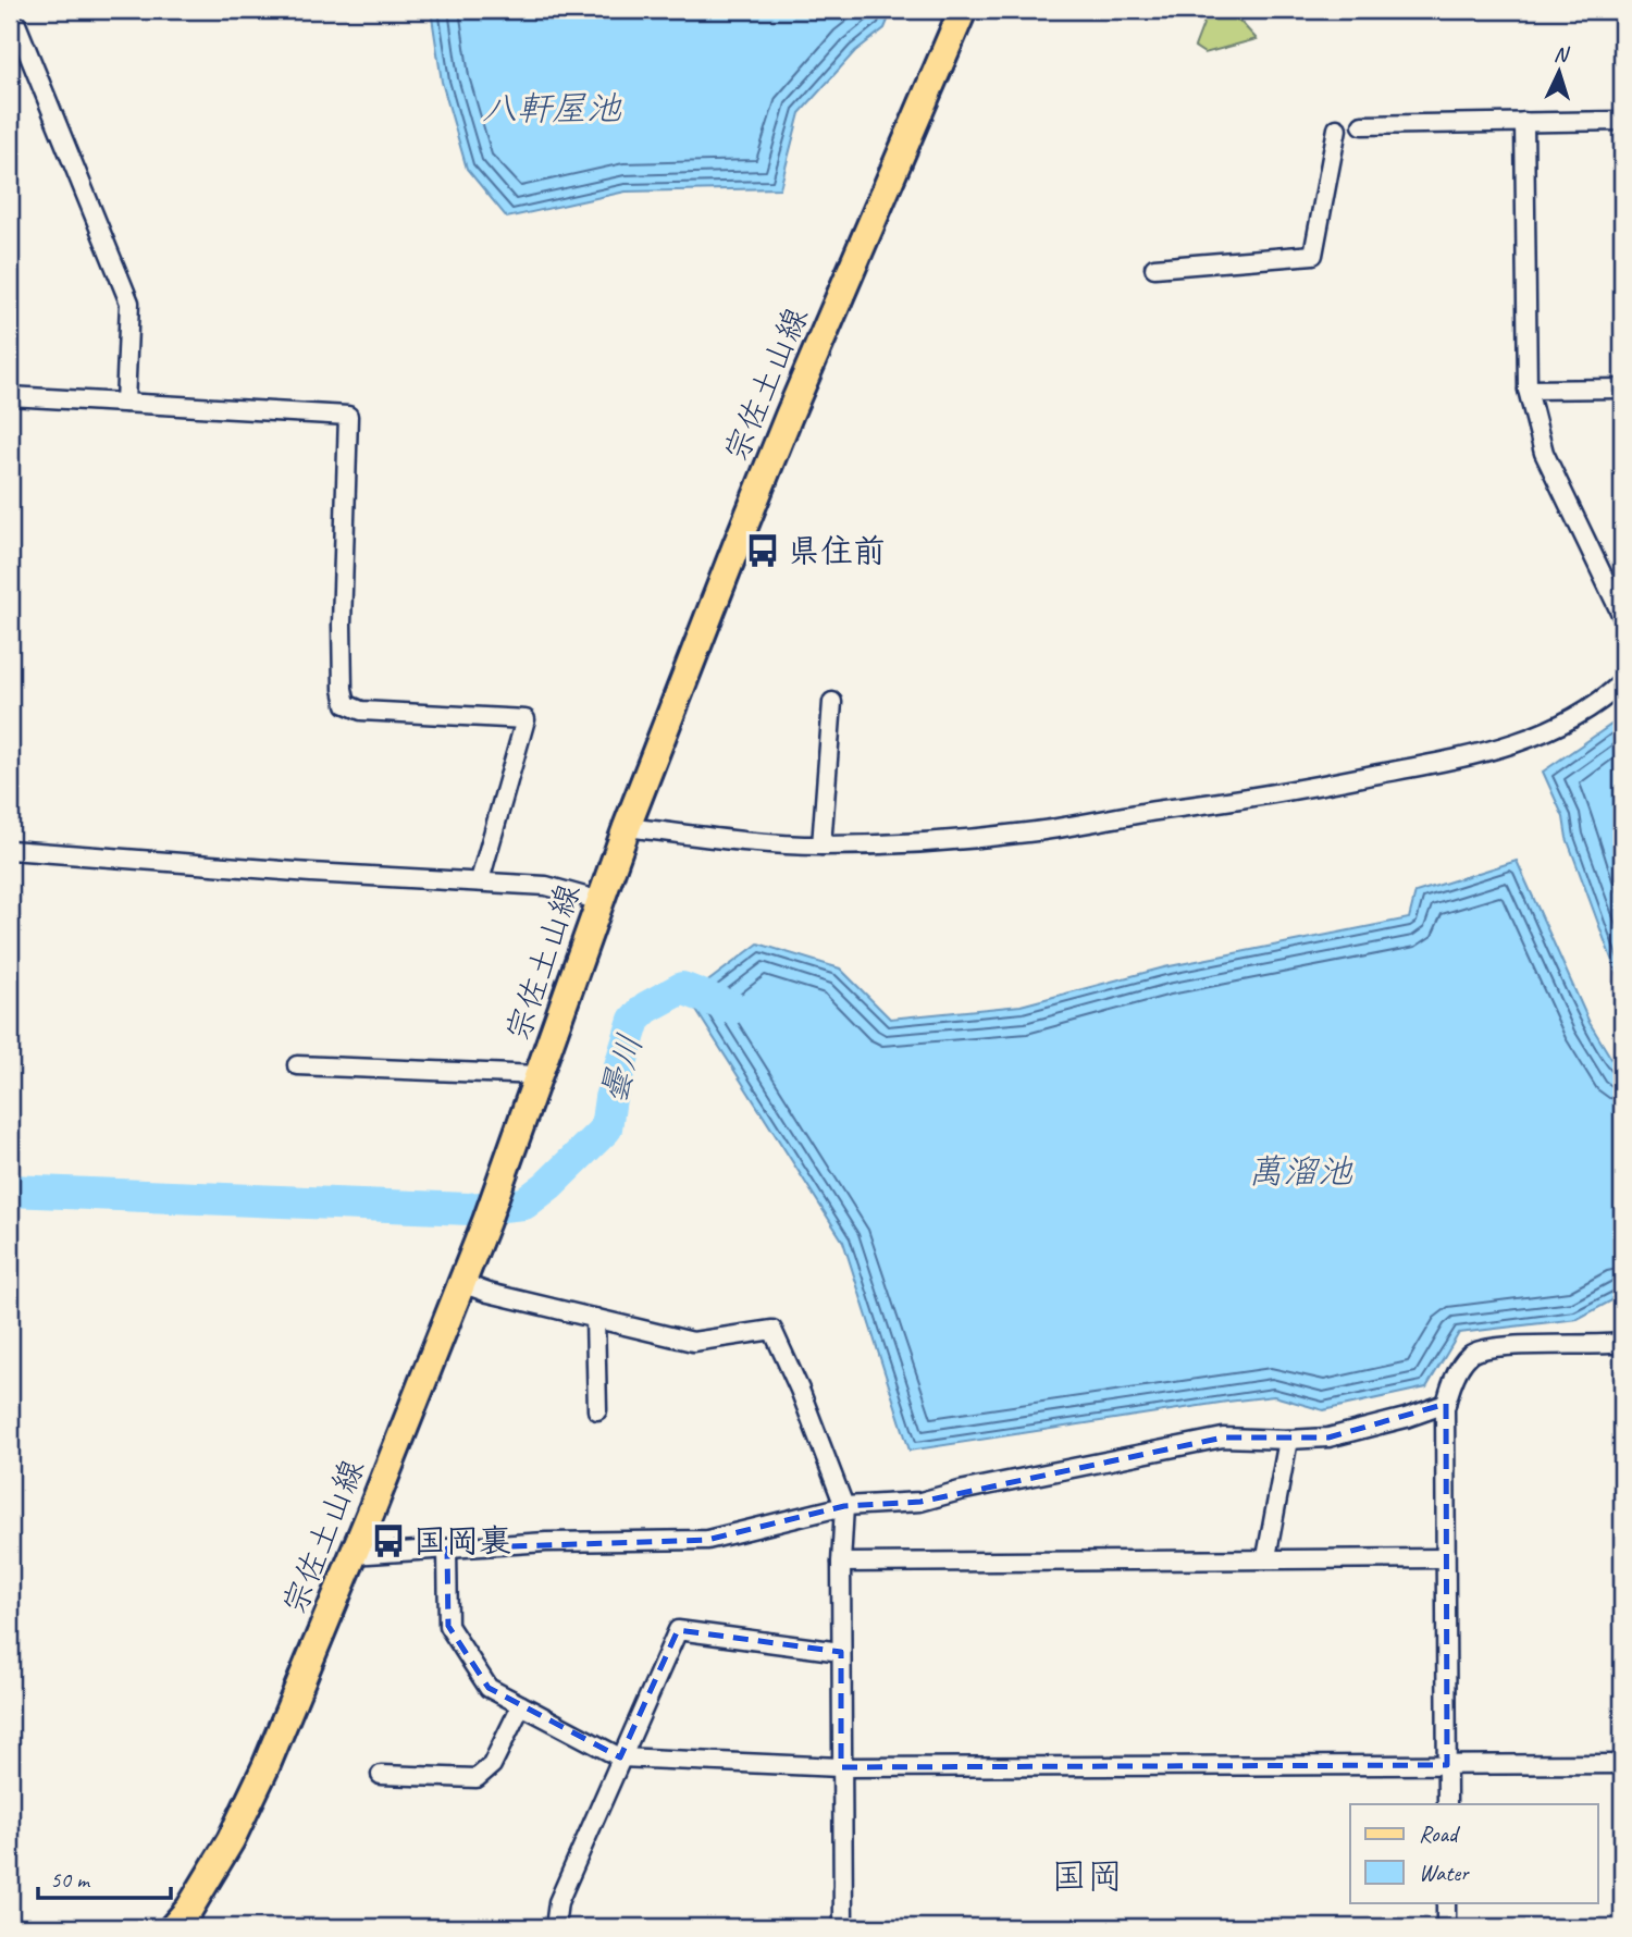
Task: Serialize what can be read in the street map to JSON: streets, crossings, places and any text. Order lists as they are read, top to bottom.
{
  "streets": {
    "main road": ["宗佐土山線"]
  },
  "districts": ["国岡"],
  "water": ["八軒屋池", "曇川", "萬溜池"],
  "places": {
    "bus stop": ["県住前", "国岡裏"]
  },
  "legend": ["Road", "Water"],
  "scale_bar": "50 m",
  "north": "top"
}
